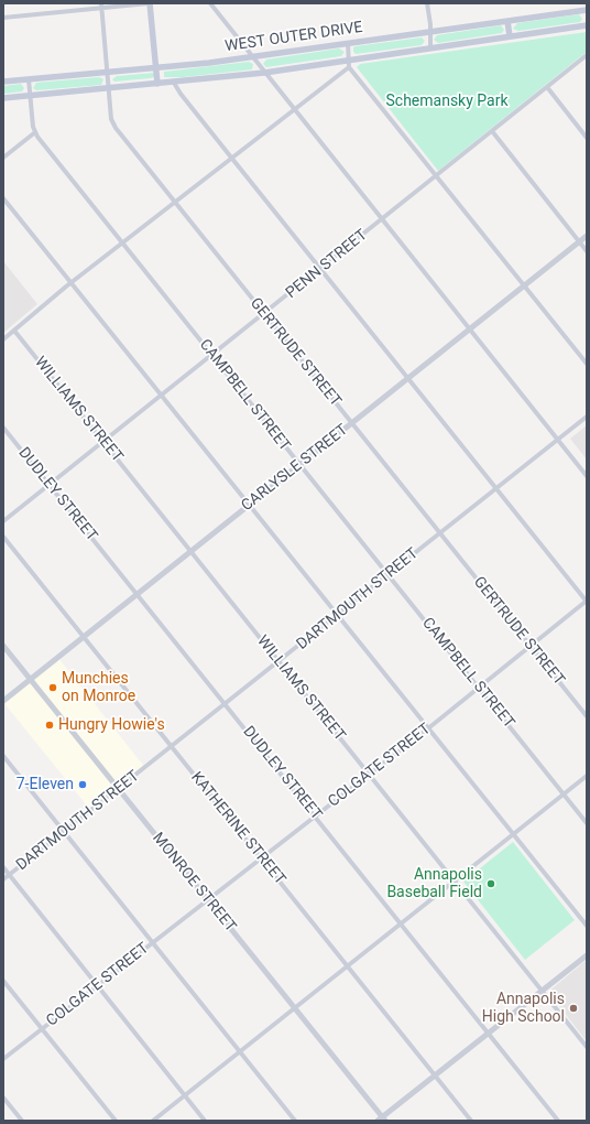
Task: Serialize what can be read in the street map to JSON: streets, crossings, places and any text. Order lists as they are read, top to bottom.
{
  "streets": {
    "main road": ["WEST OUTER DRIVE"],
    "street": [
      "PENN STREET",
      "GERTRUDE STREET",
      "CAMPBELL STREET",
      "WILLIAMS STREET",
      "CARLYSLE STREET",
      "DUDLEY STREET",
      "DARTMOUTH STREET",
      "COLGATE STREET",
      "KATHERINE STREET",
      "MONROE STREET"
    ]
  },
  "crossings": [
    ["WEST OUTER DRIVE", "GERTRUDE STREET"],
    ["WEST OUTER DRIVE", "CAMPBELL STREET"],
    ["PENN STREET", "GERTRUDE STREET"],
    ["PENN STREET", "CAMPBELL STREET"],
    ["PENN STREET", "WILLIAMS STREET"],
    ["PENN STREET", "DUDLEY STREET"],
    ["GERTRUDE STREET", "CARLYSLE STREET"],
    ["GERTRUDE STREET", "DARTMOUTH STREET"],
    ["GERTRUDE STREET", "COLGATE STREET"],
    ["CAMPBELL STREET", "CARLYSLE STREET"],
    ["CAMPBELL STREET", "DARTMOUTH STREET"],
    ["CAMPBELL STREET", "COLGATE STREET"],
    ["WILLIAMS STREET", "CARLYSLE STREET"],
    ["WILLIAMS STREET", "DARTMOUTH STREET"],
    ["WILLIAMS STREET", "COLGATE STREET"],
    ["CARLYSLE STREET", "DUDLEY STREET"],
    ["CARLYSLE STREET", "KATHERINE STREET"],
    ["CARLYSLE STREET", "MONROE STREET"],
    ["DUDLEY STREET", "DARTMOUTH STREET"],
    ["DUDLEY STREET", "COLGATE STREET"],
    ["DARTMOUTH STREET", "KATHERINE STREET"],
    ["DARTMOUTH STREET", "MONROE STREET"],
    ["COLGATE STREET", "KATHERINE STREET"],
    ["COLGATE STREET", "MONROE STREET"]
  ],
  "parks": ["Schemansky Park"],
  "places": [
    "Munchies on Monroe",
    "Hungry Howie's",
    "7-Eleven",
    "Annapolis Baseball Field",
    "Annapolis High School"
  ]
}
